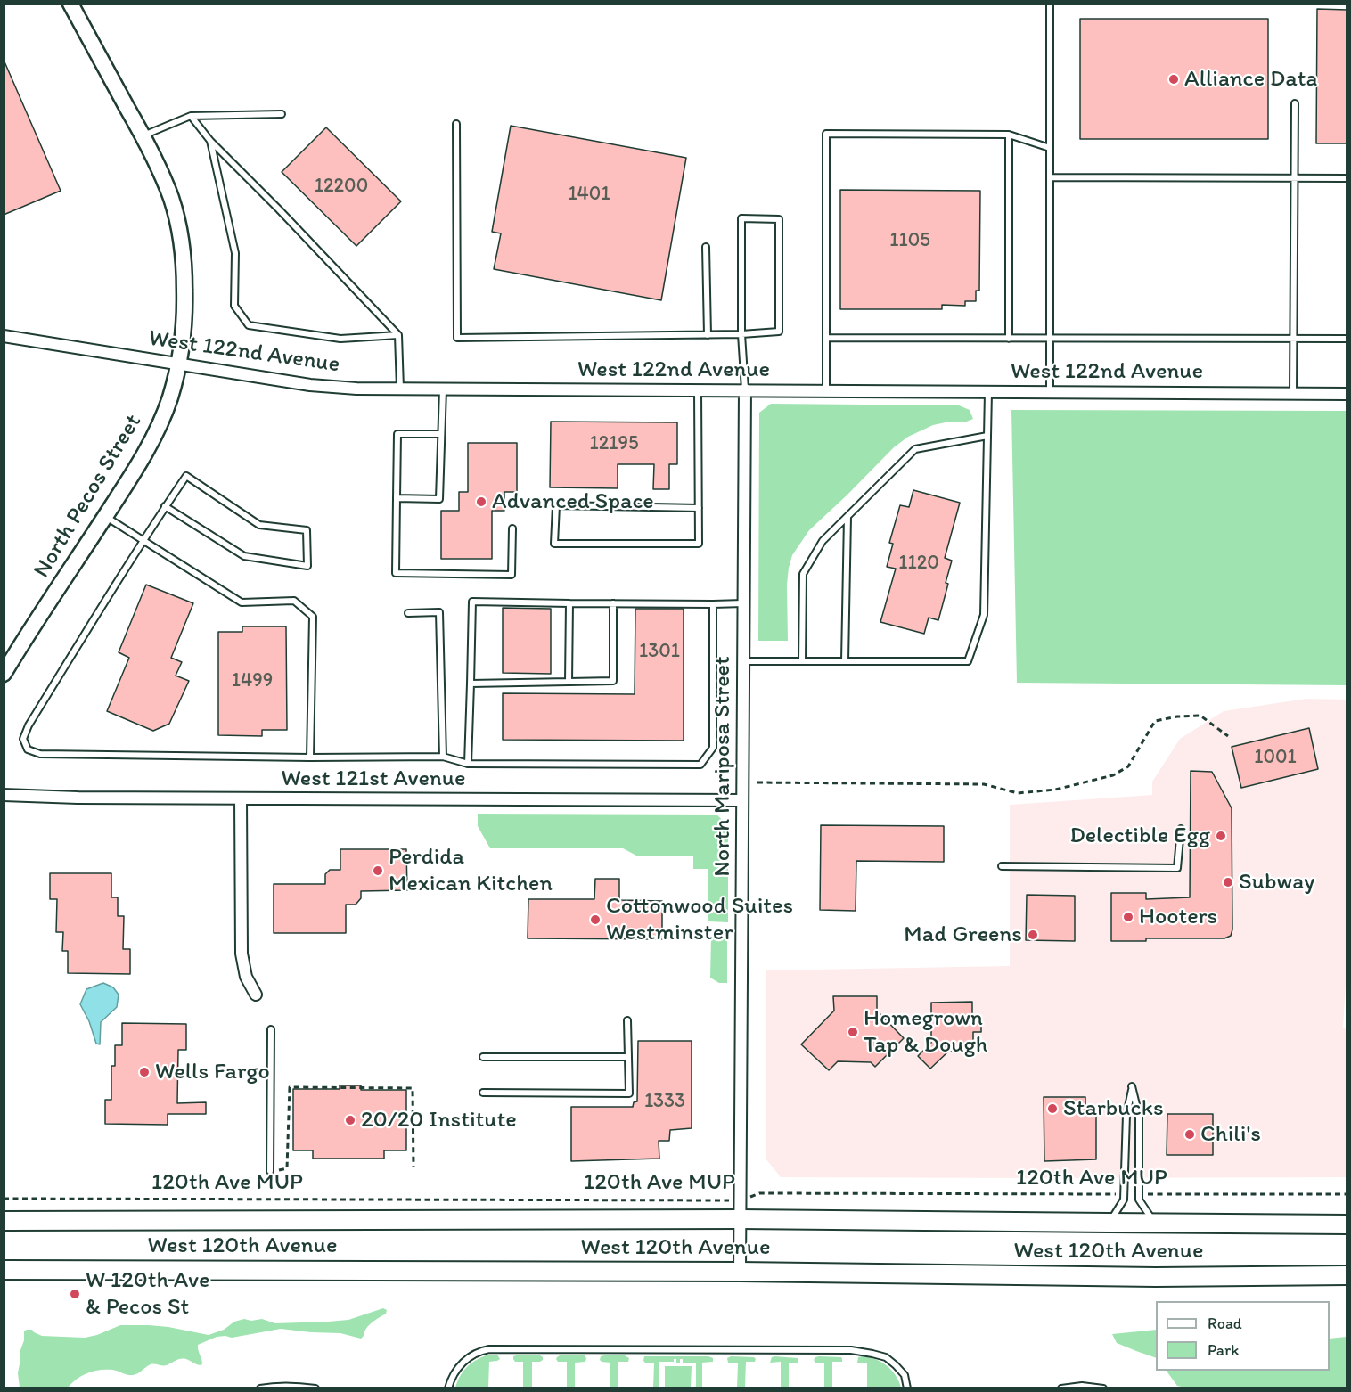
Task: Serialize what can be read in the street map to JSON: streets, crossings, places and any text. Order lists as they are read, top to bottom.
{
  "streets": {
    "main road": ["West 120th Avenue"],
    "street": [
      "West 122nd Avenue",
      "North Pecos Street",
      "North Mariposa Street",
      "West 121st Avenue"
    ],
    "path": ["120th Ave MUP"]
  },
  "crossings": [
    ["West 122nd Avenue", "North Pecos Street"],
    ["West 122nd Avenue", "North Mariposa Street"],
    ["North Mariposa Street", "West 121st Avenue"],
    ["North Mariposa Street", "120th Ave MUP"],
    ["North Mariposa Street", "West 120th Avenue"]
  ],
  "places": [
    "Alliance Data",
    "Advanced Space",
    "Delectible Egg",
    "Perdida Mexican Kitchen",
    "Subway",
    "Hooters",
    "Cottonwood Suites Westminster",
    "Mad Greens",
    "Homegrown Tap & Dough",
    "Wells Fargo",
    "Starbucks",
    "20/20 Institute",
    "Chili's",
    "W 120th Ave & Pecos St"
  ],
  "house_numbers": [
    "12200",
    "1401",
    "1105",
    "12195",
    "1120",
    "1301",
    "1499",
    "1001",
    "1333"
  ],
  "legend": ["Road", "Park"]
}
